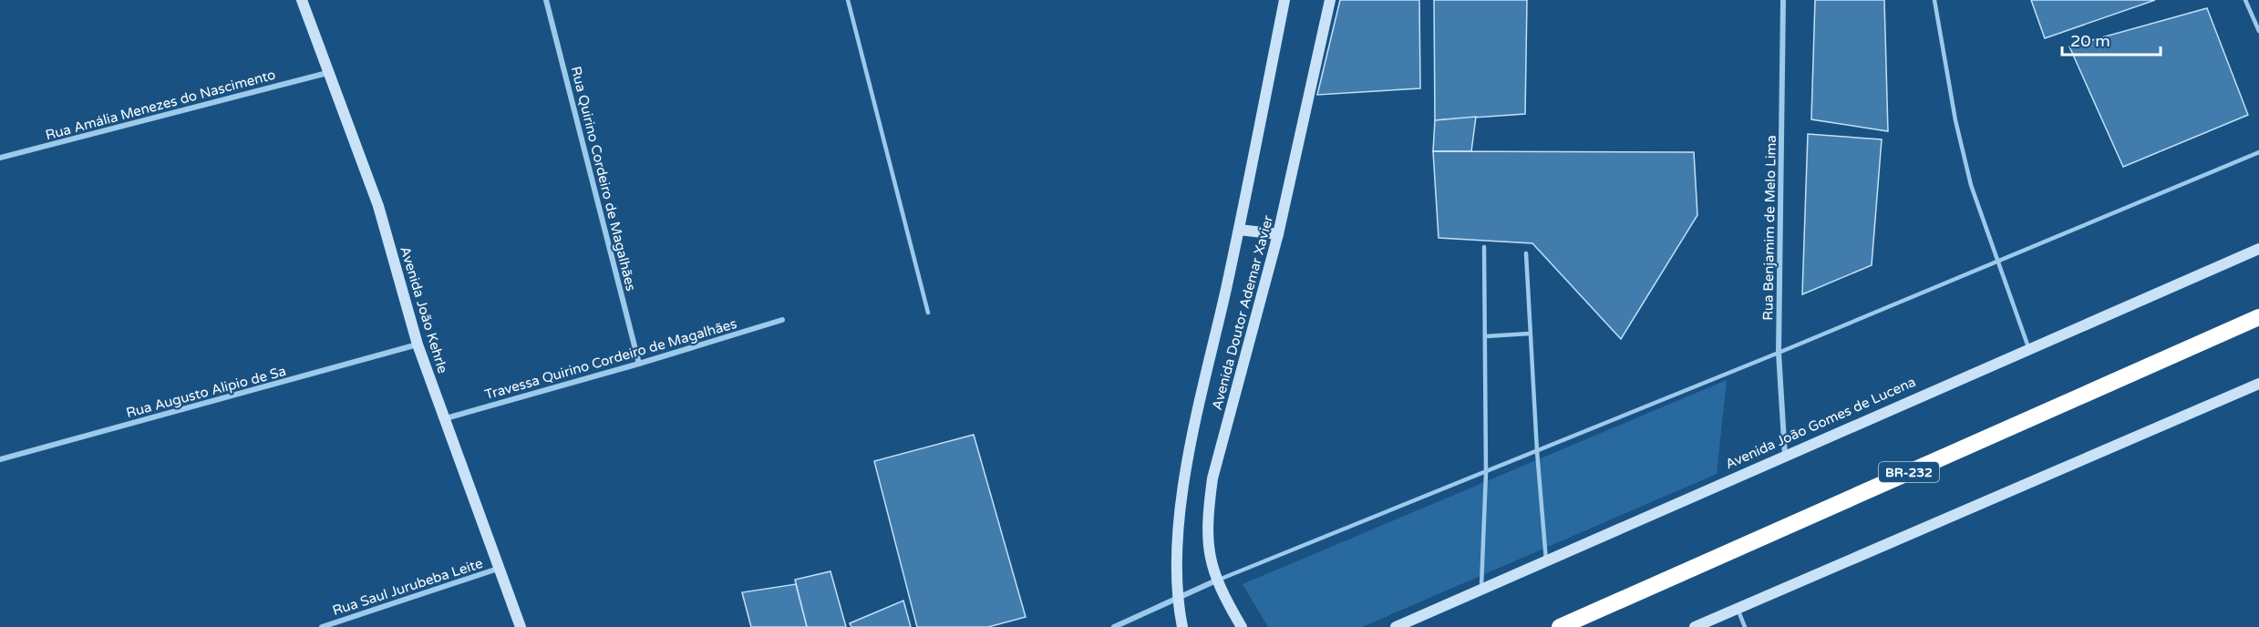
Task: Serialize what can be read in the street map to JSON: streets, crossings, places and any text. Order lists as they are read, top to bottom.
{
  "streets": {
    "highway": ["BR-232"],
    "street": [
      "Rua Amália Menezes do Nascimento",
      "Rua Quirino Cordeiro de Magalhães",
      "Rua Benjamim de Melo Lima",
      "Avenida João Kehrle",
      "Avenida Doutor Ademar Xavier",
      "Travessa Quirino Cordeiro de Magalhães",
      "Rua Augusto Alipio de Sa",
      "Avenida João Gomes de Lucena",
      "Rua Saul Jurubeba Leite"
    ]
  },
  "crossings": [
    ["Rua Amália Menezes do Nascimento", "Avenida João Kehrle"],
    ["Rua Quirino Cordeiro de Magalhães", "Travessa Quirino Cordeiro de Magalhães"],
    ["Rua Benjamim de Melo Lima", "Avenida João Gomes de Lucena"],
    ["Avenida João Kehrle", "Travessa Quirino Cordeiro de Magalhães"],
    ["Avenida João Kehrle", "Rua Augusto Alipio de Sa"],
    ["Avenida João Kehrle", "Rua Saul Jurubeba Leite"]
  ],
  "scale_bar": "20 m"
}
